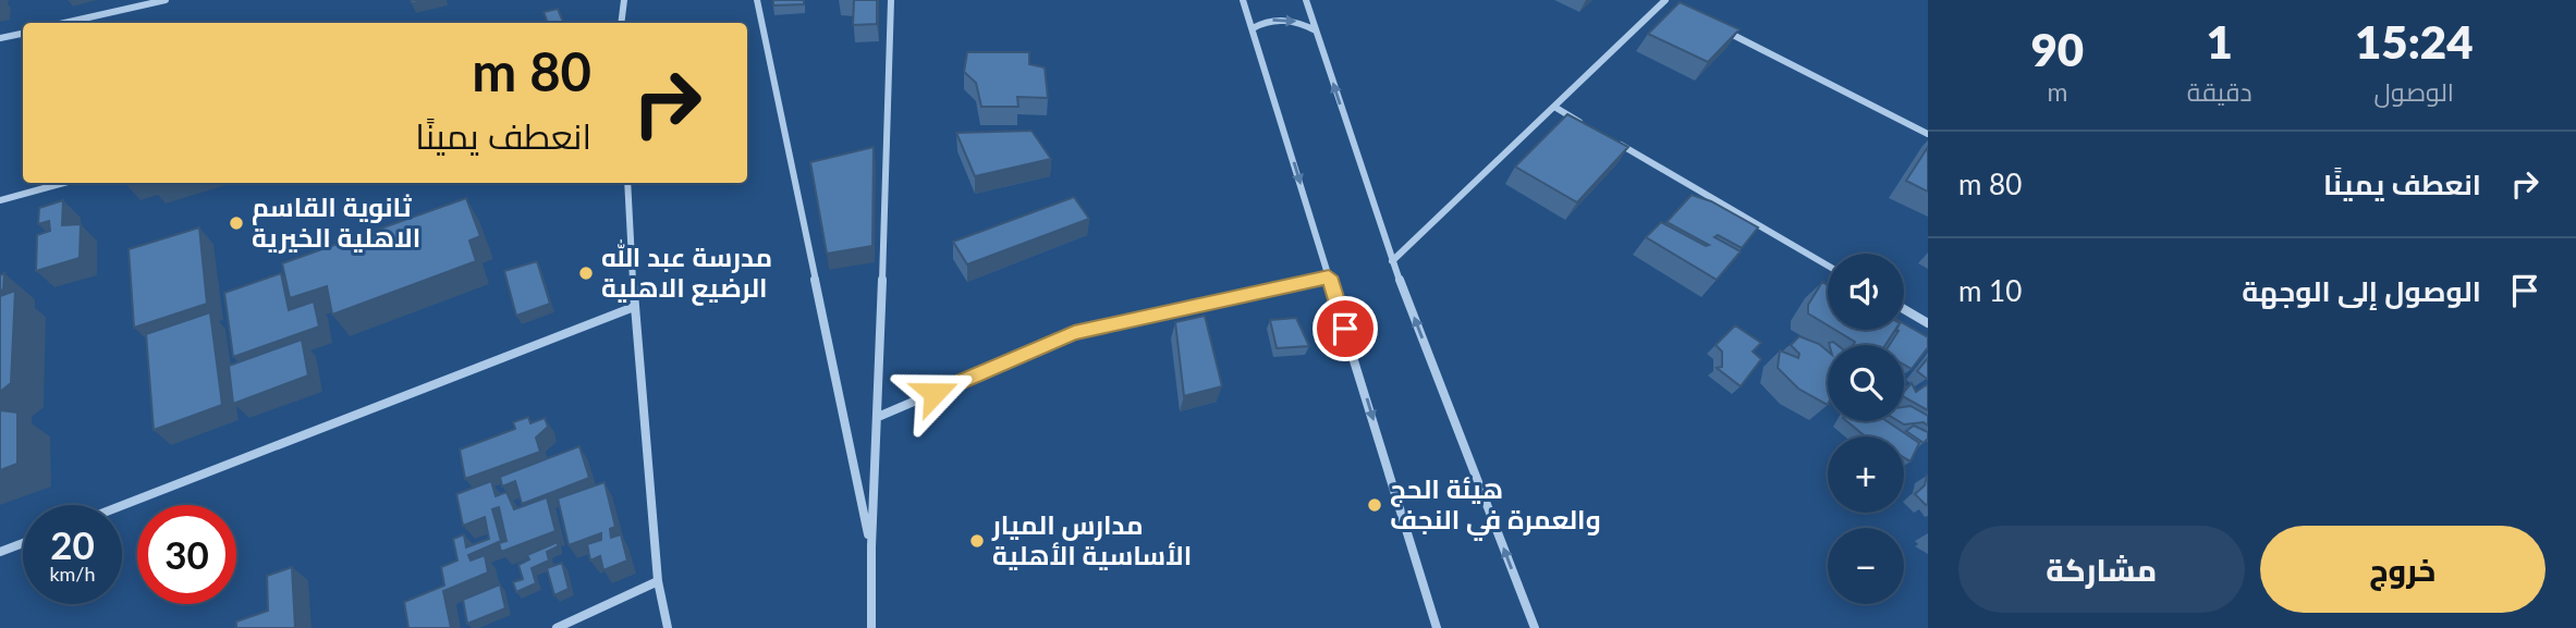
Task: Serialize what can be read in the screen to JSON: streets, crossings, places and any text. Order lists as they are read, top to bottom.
{
  "places": [
    "ثانوية القاسم الاهلية الخيرية",
    "مدرسة عبد الله الرضيع الاهلية",
    "هيئة الحج والعمرة في النجف",
    "مدارس الميار الأساسية الأهلية"
  ],
  "page": {
    "eta": [
      "15:24",
      "الوصول",
      "1",
      "دقيقة",
      "90",
      "m"
    ],
    "turn": ["80 m", "انعطف يمينًا"],
    "list": [
      {
        "name": "انعطف يمينًا",
        "value": "80 m"
      },
      {
        "name": "الوصول إلى الوجهة",
        "value": "10 m"
      }
    ],
    "map_buttons": ["+", "−"],
    "speed": "20 km/h",
    "limit": "30",
    "buttons": ["خروج", "مشاركة"]
  }
}
